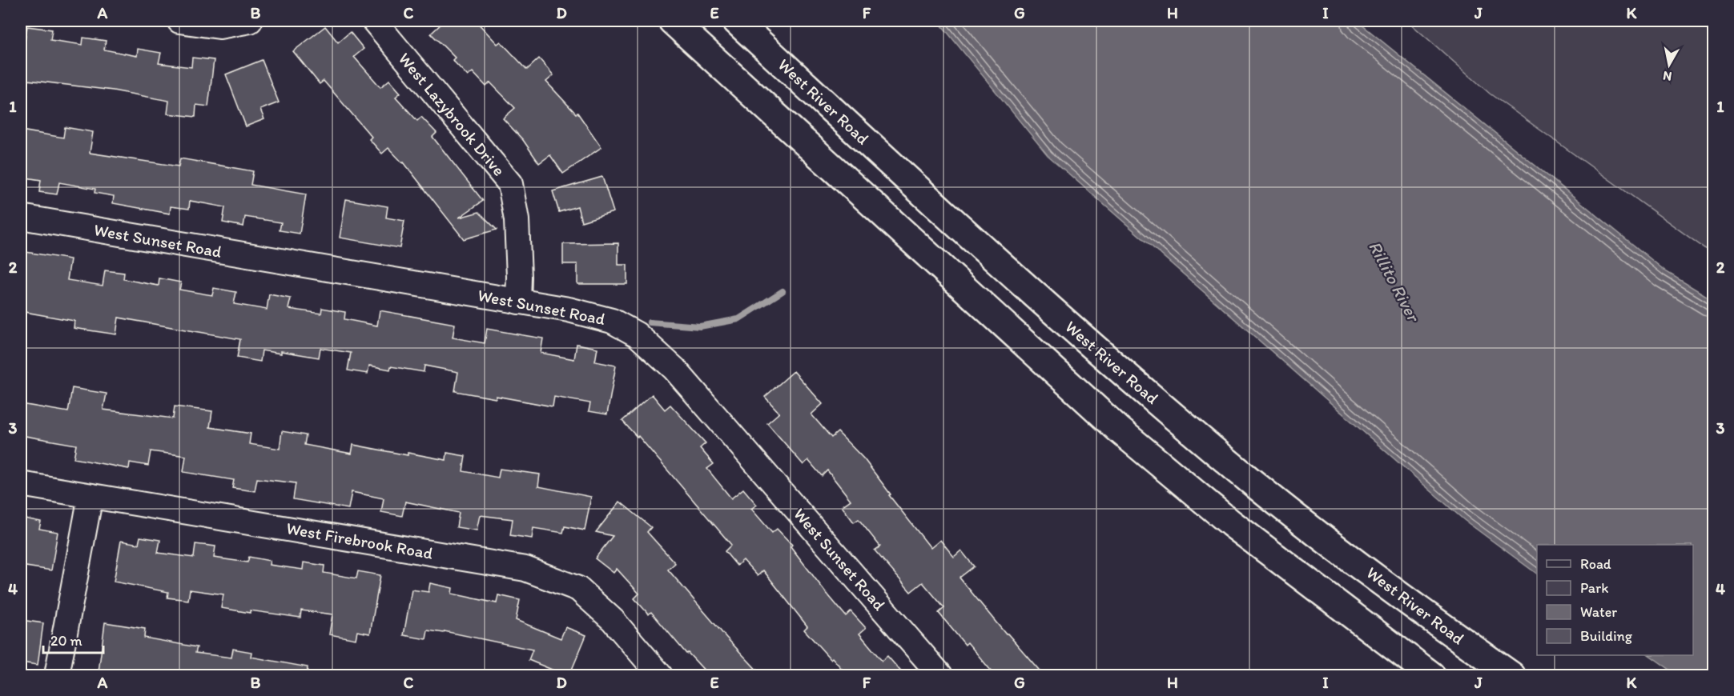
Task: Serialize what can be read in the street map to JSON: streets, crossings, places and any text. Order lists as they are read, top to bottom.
{
  "streets": {
    "main road": ["West River Road"],
    "street": ["West Lazybrook Drive", "West Sunset Road", "West Firebrook Road"]
  },
  "crossings": [
    ["West Lazybrook Drive", "West Sunset Road"]
  ],
  "water": ["Rillito River"],
  "legend": [
    "Road",
    "Park",
    "Water",
    "Building"
  ],
  "scale_bar": "20 m",
  "north": "bottom",
  "grid": {
    "columns": [
      "A",
      "B",
      "C",
      "D",
      "E",
      "F",
      "G",
      "H",
      "I",
      "J",
      "K"
    ],
    "rows": [
      "1",
      "2",
      "3",
      "4"
    ]
  }
}
